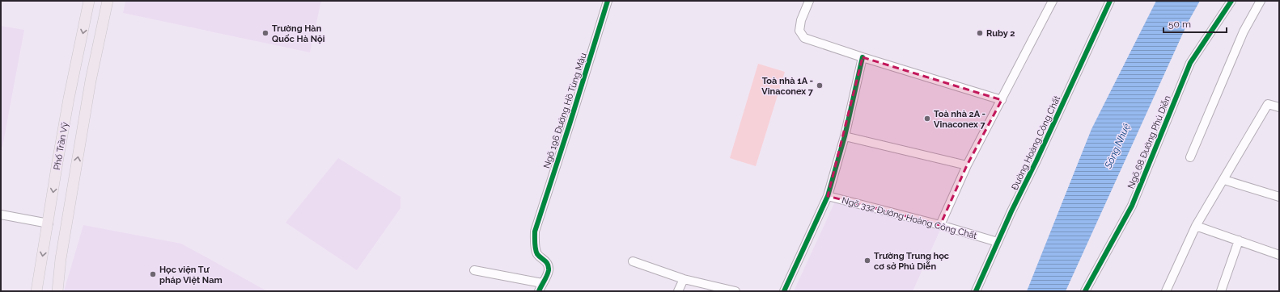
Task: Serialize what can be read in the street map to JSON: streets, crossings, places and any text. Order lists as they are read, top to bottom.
{
  "streets": {
    "main road": ["Phố Trần Vỹ"],
    "street": [
      "Ngõ 196 Đường Hồ Tùng Mậu",
      "Ngõ 68 Đường Phú Diễn",
      "Đường Hoàng Công Chất",
      "Ngõ 332 Đường Hoàng Công Chất"
    ]
  },
  "crossings": [
    ["Đường Hoàng Công Chất", "Ngõ 332 Đường Hoàng Công Chất"]
  ],
  "water": ["Sông Nhuệ"],
  "places": [
    "Trường Hàn Quốc Hà Nội",
    "Ruby 2",
    "Toà nhà 1A - Vinaconex 7",
    "Toà nhà 2A - Vinaconex 7",
    "Trường Trung học cơ sở Phú Diễn",
    "Học viện Tư pháp Việt Nam"
  ],
  "scale_bar": "50 m"
}
